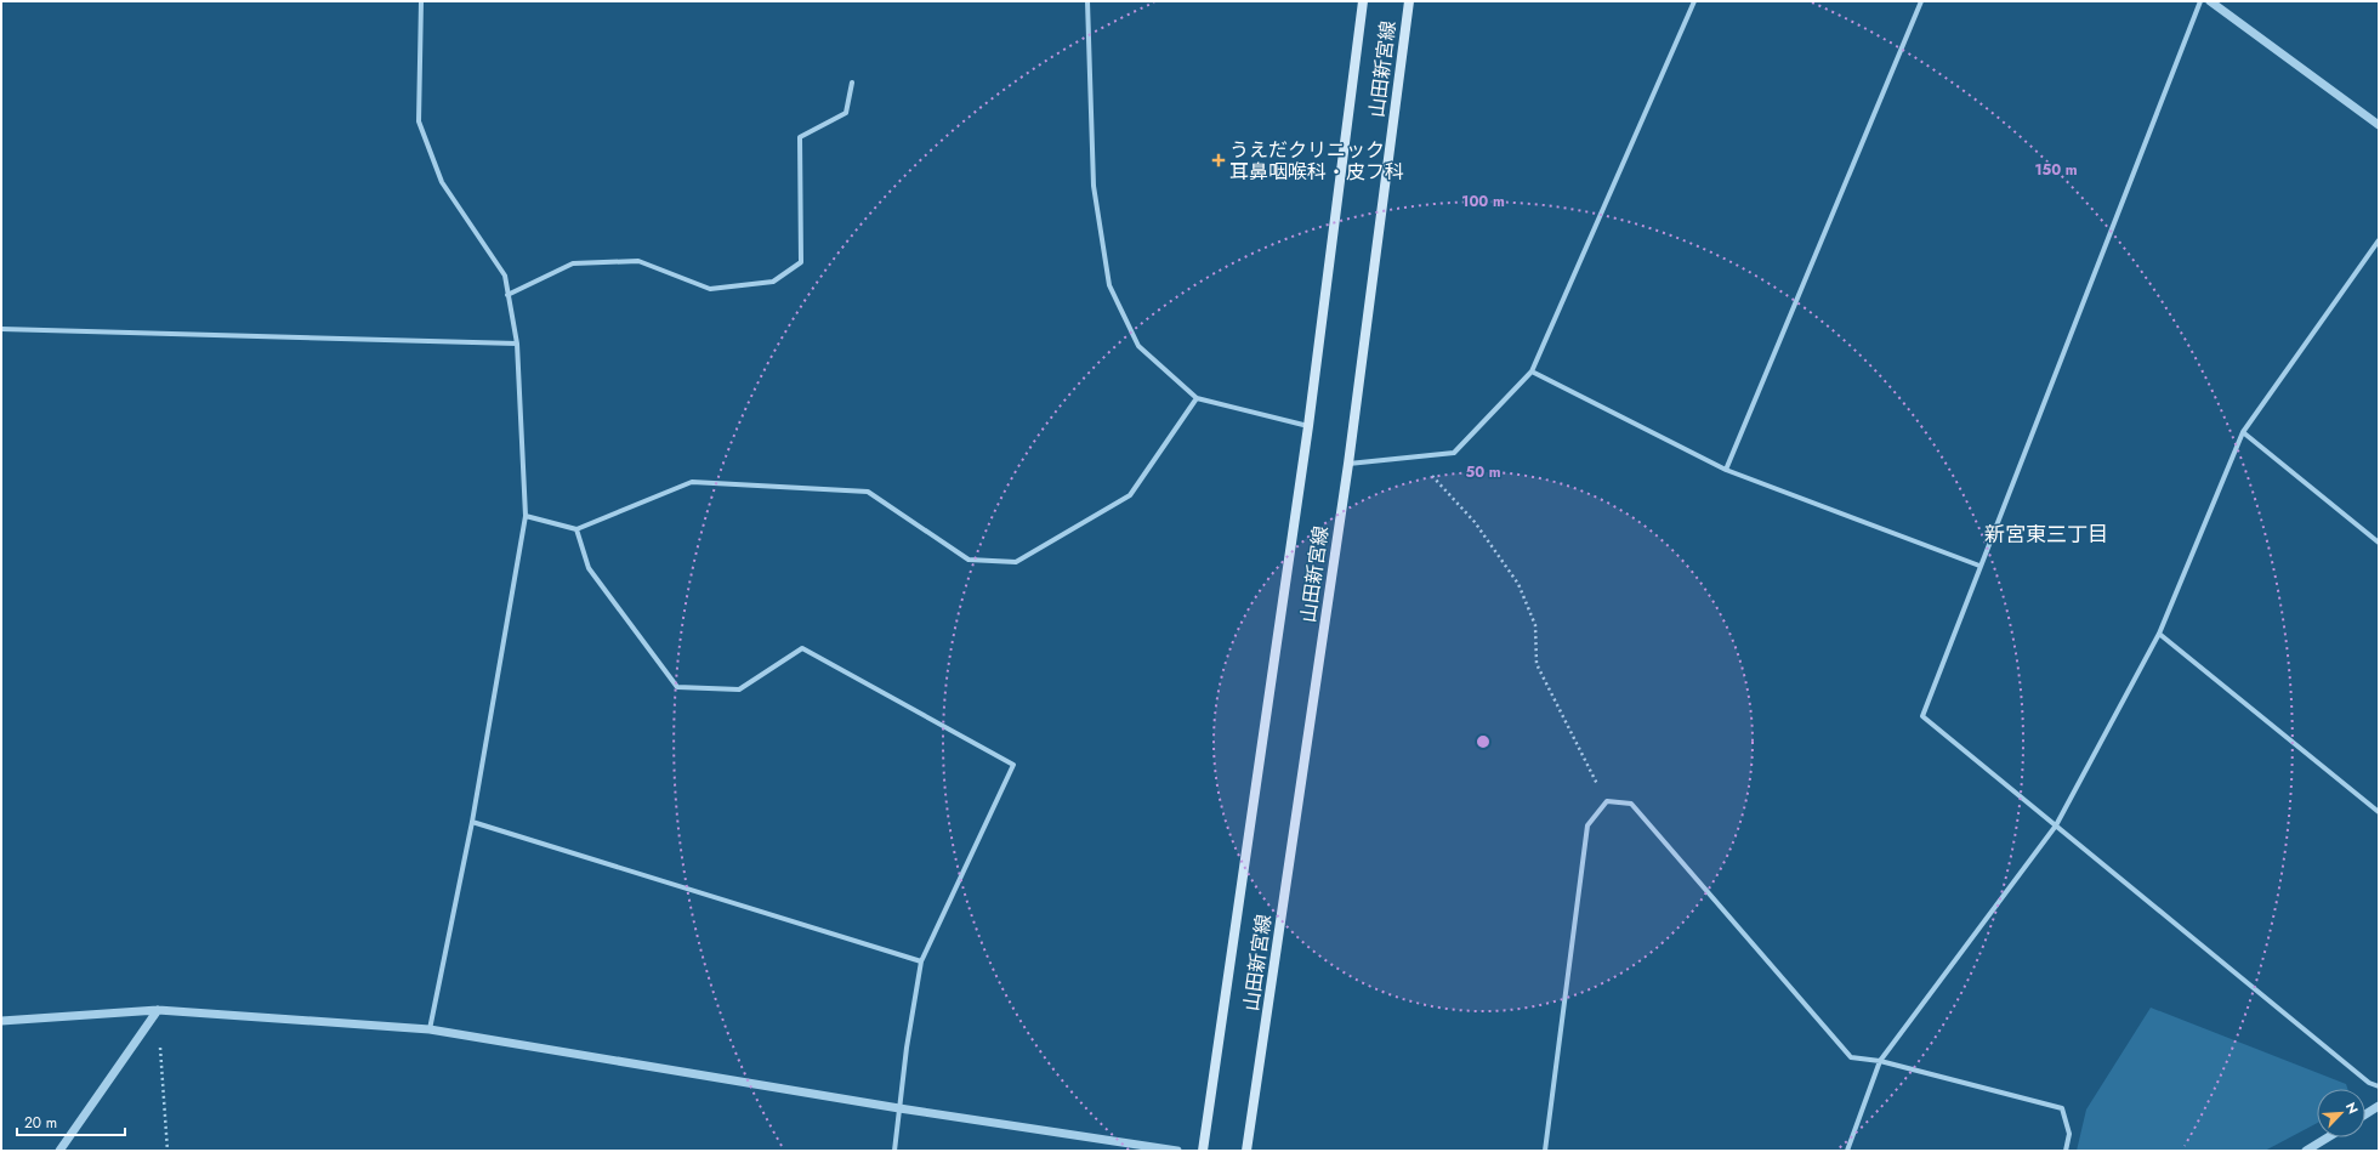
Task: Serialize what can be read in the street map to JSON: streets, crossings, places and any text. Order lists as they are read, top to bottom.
{
  "streets": {
    "main road": ["山田新宮線"]
  },
  "districts": ["新宮東三丁目"],
  "places": {
    "health": ["うえだクリニック 耳鼻咽喉科・皮フ科"]
  },
  "scale_bar": "20 m",
  "north": "top right",
  "rings": ["150 m", "100 m", "50 m"]
}
